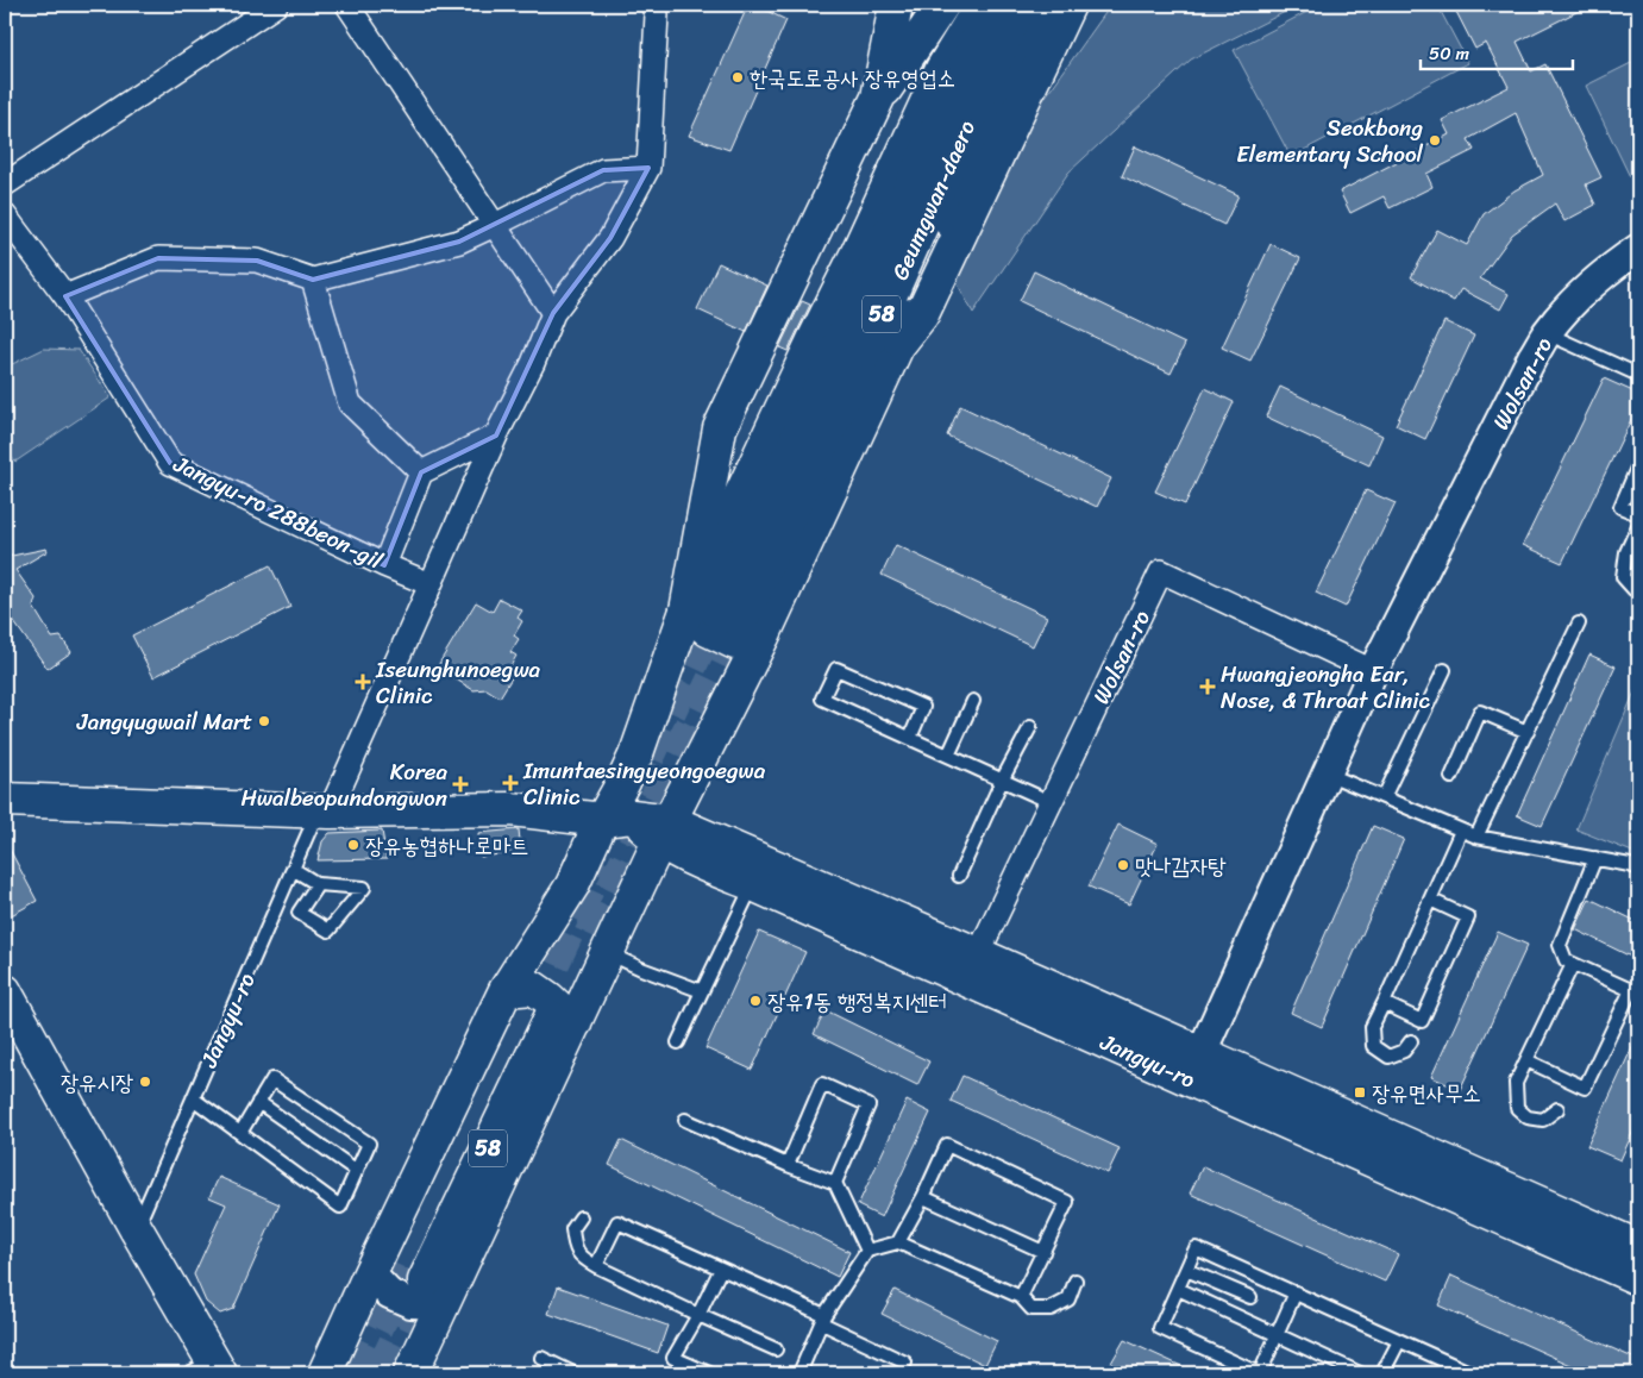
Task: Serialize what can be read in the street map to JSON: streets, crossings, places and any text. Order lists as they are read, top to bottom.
{
  "streets": {
    "main road": ["Geumgwan-daero", "58", "Jangyu-ro"],
    "street": ["Wolsan-ro", "Jangyu-ro 288beon-gil"]
  },
  "crossings": [
    ["Wolsan-ro", "Jangyu-ro"]
  ],
  "places": {
    "other": [
      "한국도로공사 장유영업소",
      "Seokbong Elementary School",
      "Jangyugwail Mart",
      "장유농협하나로마트",
      "맛나감자탕",
      "장유1동 행정복지센터",
      "장유시장"
    ],
    "health": [
      "Iseunghunoegwa Clinic",
      "Hwangjeongha Ear, Nose, & Throat Clinic",
      "Imuntaesingyeongoegwa Clinic",
      "Korea Hwalbeopundongwon"
    ],
    "transit": ["장유면사무소"]
  },
  "scale_bar": "50 m"
}
